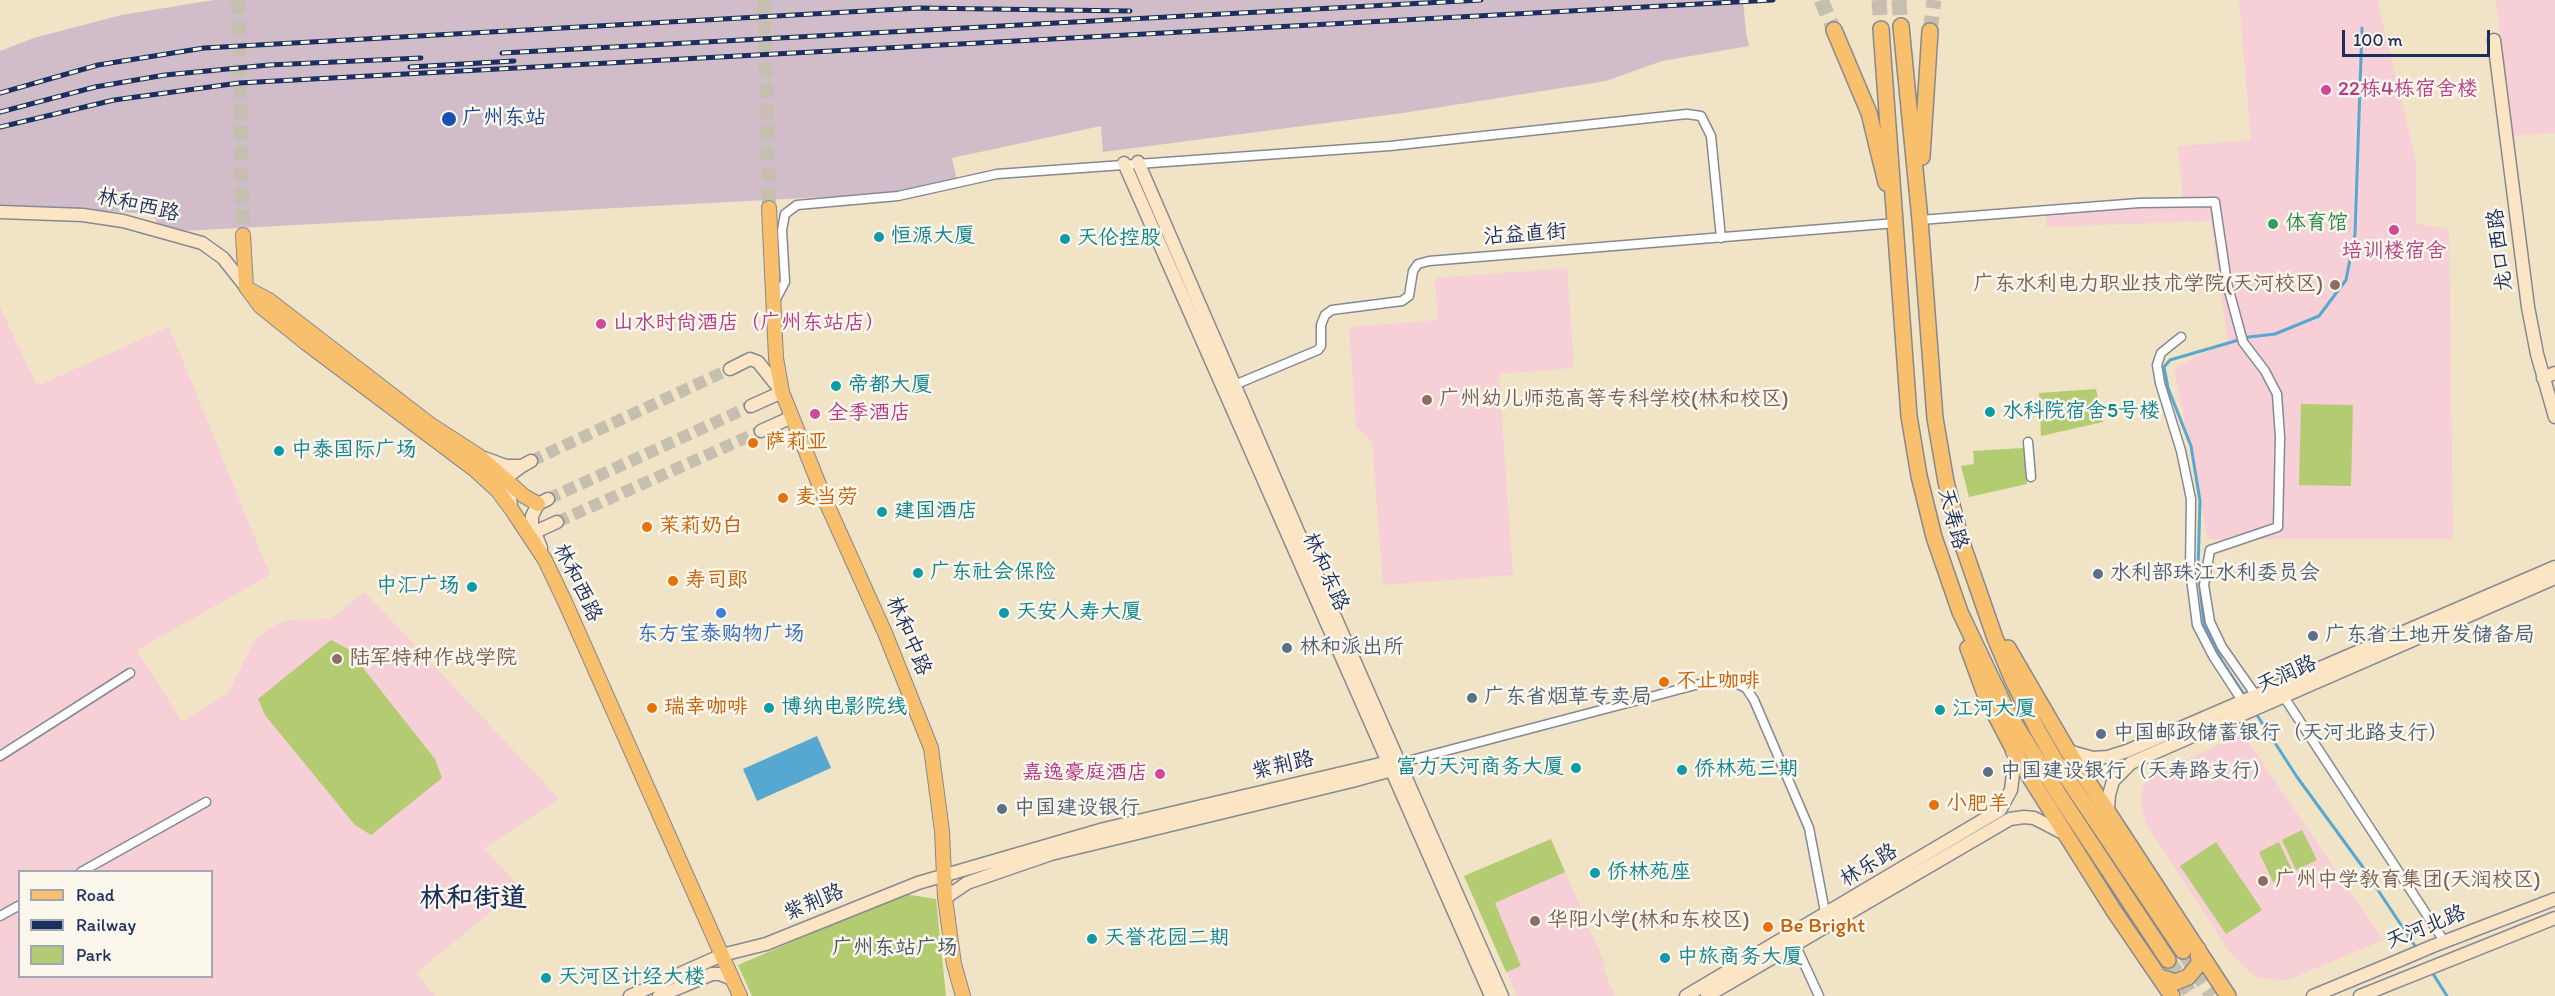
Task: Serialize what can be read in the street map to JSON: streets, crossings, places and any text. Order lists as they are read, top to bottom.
{
  "streets": {
    "highway": ["天寿路"],
    "main road": ["林和西路", "林和中路"],
    "street": [
      "沾益直街",
      "龙口西路",
      "林和东路",
      "天润路",
      "紫荆路",
      "林乐路",
      "天河北路"
    ]
  },
  "crossings": [
    ["林和西路", "紫荆路"],
    ["沾益直街", "天寿路"],
    ["沾益直街", "林和东路"],
    ["林和东路", "紫荆路"],
    ["林和中路", "紫荆路"]
  ],
  "districts": ["林和街道"],
  "parks": ["广州东站广场"],
  "places": [
    "22栋4栋宿舍楼",
    "广州东站",
    "体育馆",
    "培训楼宿舍",
    "恒源大厦",
    "天伦控股",
    "广东水利电力职业技术学院(天河校区)",
    "山水时尚酒店（广州东站店）",
    "帝都大厦",
    "广州幼儿师范高等专科学校(林和校区)",
    "水科院宿舍5号楼",
    "全季酒店",
    "萨莉亚",
    "中泰国际广场",
    "麦当劳",
    "建国酒店",
    "茉莉奶白",
    "广东社会保险",
    "水利部珠江水利委员会",
    "寿司郎",
    "中汇广场",
    "东方宝泰购物广场",
    "天安人寿大厦",
    "广东省土地开发储备局",
    "林和派出所",
    "陆军特种作战学院",
    "不止咖啡",
    "广东省烟草专卖局",
    "瑞幸咖啡",
    "博纳电影院线",
    "江河大厦",
    "中国邮政储蓄银行（天河北路支行）",
    "富力天河商务大厦",
    "侨林苑三期",
    "中国建设银行（天寿路支行）",
    "嘉逸豪庭酒店",
    "小肥羊",
    "中国建设银行",
    "侨林苑座",
    "广州中学教育集团(天润校区)",
    "华阳小学(林和东校区)",
    "Be Bright",
    "天誉花园二期",
    "中旅商务大厦",
    "天河区计经大楼"
  ],
  "legend": ["Road", "Railway", "Park"],
  "scale_bar": "100 m"
}
